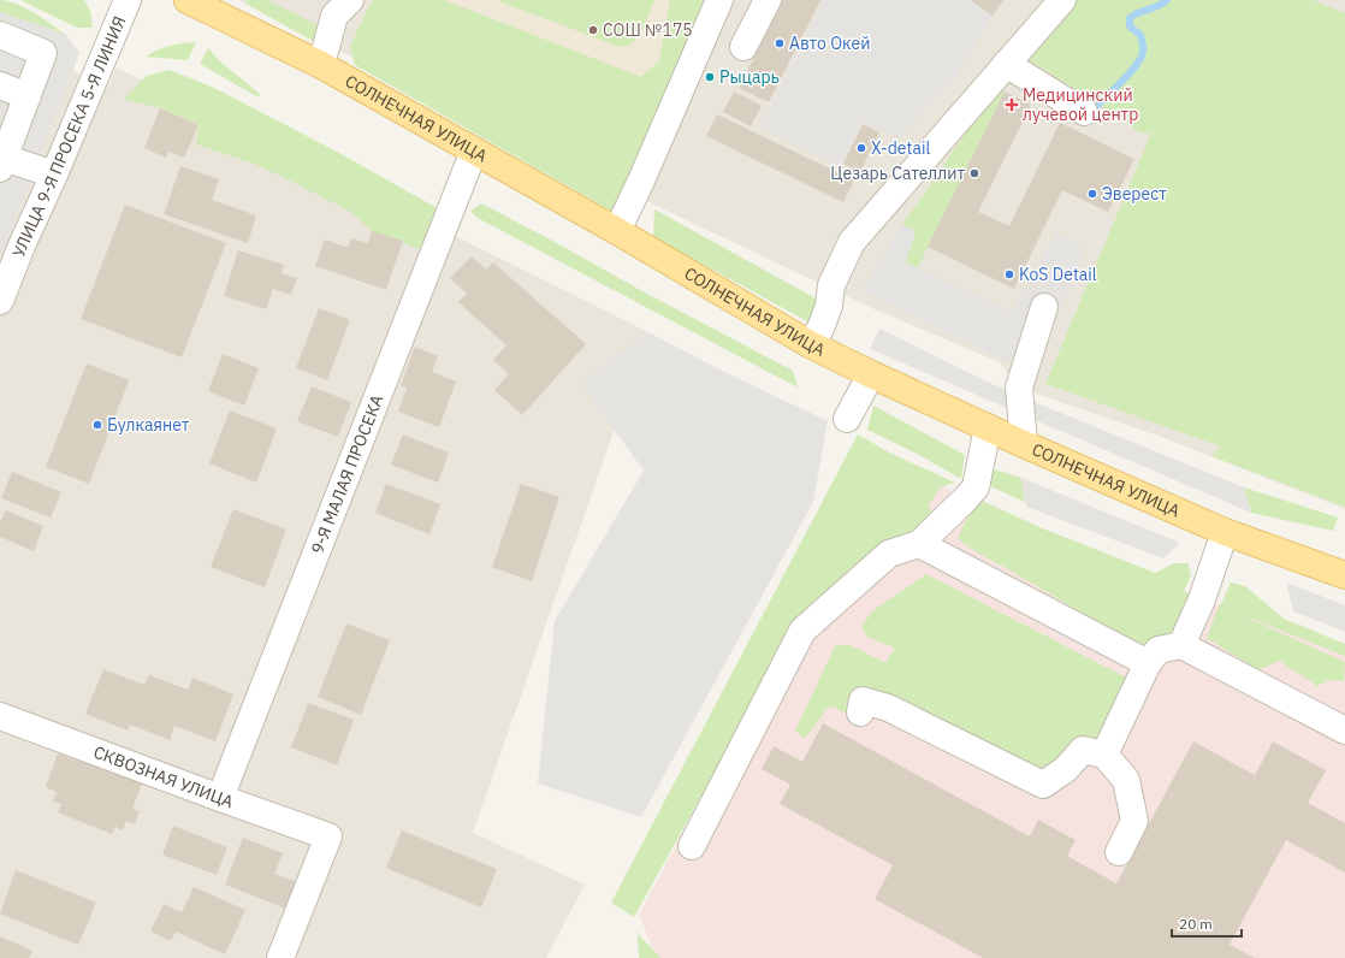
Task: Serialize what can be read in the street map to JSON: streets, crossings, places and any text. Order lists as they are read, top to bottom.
{
  "streets": {
    "main road": ["СОЛНЕЧНАЯ УЛИЦА"],
    "street": ["УЛИЦА 9-Я ПРОСЕКА 5-Я ЛИНИЯ", "9-Я МАЛАЯ ПРОСЕКА", "СКВОЗНАЯ УЛИЦА"]
  },
  "crossings": [
    ["СОЛНЕЧНАЯ УЛИЦА", "9-Я МАЛАЯ ПРОСЕКА"],
    ["9-Я МАЛАЯ ПРОСЕКА", "СКВОЗНАЯ УЛИЦА"]
  ],
  "places": {
    "other": [
      "СОШ №175",
      "Авто Окей",
      "Рыцарь",
      "X-detail",
      "Цезарь Сателлит",
      "Эверест",
      "KoS Detail",
      "Булкаянет"
    ],
    "health": ["Медицинский лучевой центр"]
  },
  "scale_bar": "20 m"
}
